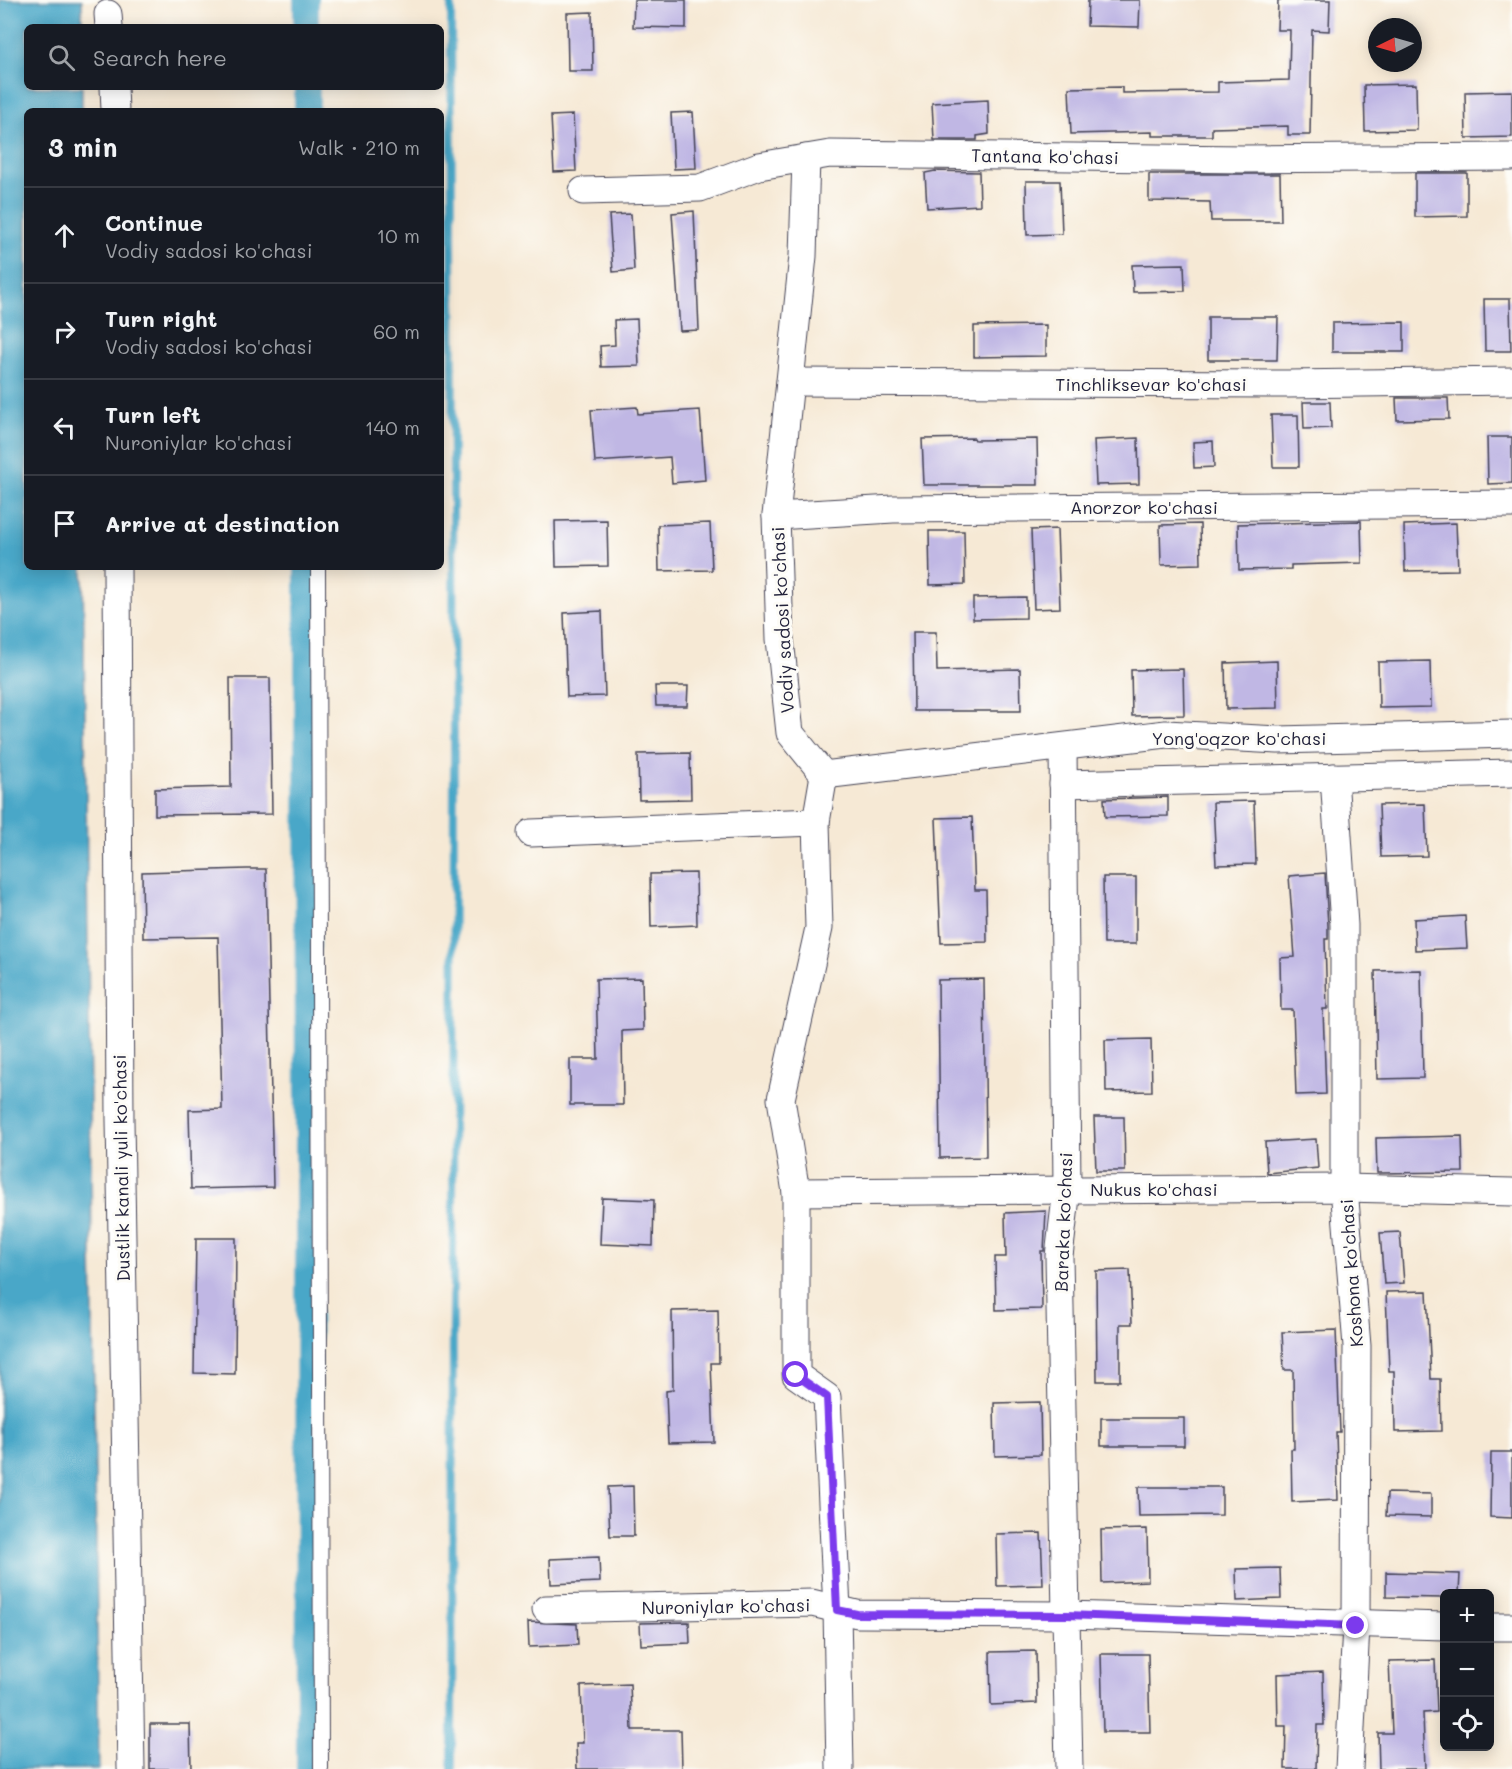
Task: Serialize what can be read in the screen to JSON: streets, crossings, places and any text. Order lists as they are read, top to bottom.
{
  "streets": {
    "street": [
      "Tantana ko'chasi",
      "Tinchliksevar ko'chasi",
      "Anorzor ko'chasi",
      "Vodiy sadosi ko'chasi",
      "Yong'oqzor ko'chasi",
      "Dustlik kanali yuli ko'chasi",
      "Nukus ko'chasi",
      "Baraka ko'chasi",
      "Koshona ko'chasi",
      "Nuroniylar ko'chasi"
    ]
  },
  "crossings": [
    ["Tantana ko'chasi", "Vodiy sadosi ko'chasi"],
    ["Tinchliksevar ko'chasi", "Vodiy sadosi ko'chasi"],
    ["Anorzor ko'chasi", "Vodiy sadosi ko'chasi"],
    ["Vodiy sadosi ko'chasi", "Yong'oqzor ko'chasi"],
    ["Yong'oqzor ko'chasi", "Baraka ko'chasi"],
    ["Nukus ko'chasi", "Baraka ko'chasi"],
    ["Nukus ko'chasi", "Koshona ko'chasi"],
    ["Baraka ko'chasi", "Nuroniylar ko'chasi"],
    ["Koshona ko'chasi", "Nuroniylar ko'chasi"]
  ],
  "north": "left",
  "page": {
    "search": "Search here",
    "heading": ["3 min", "Walk · 210 m"],
    "list": [
      ["Continue", "Vodiy sadosi ko'chasi", "10 m"],
      ["Turn right", "Vodiy sadosi ko'chasi", "60 m"],
      ["Turn left", "Nuroniylar ko'chasi", "140 m"],
      "Arrive at destination"
    ],
    "map_buttons": ["+", "−"]
  }
}
